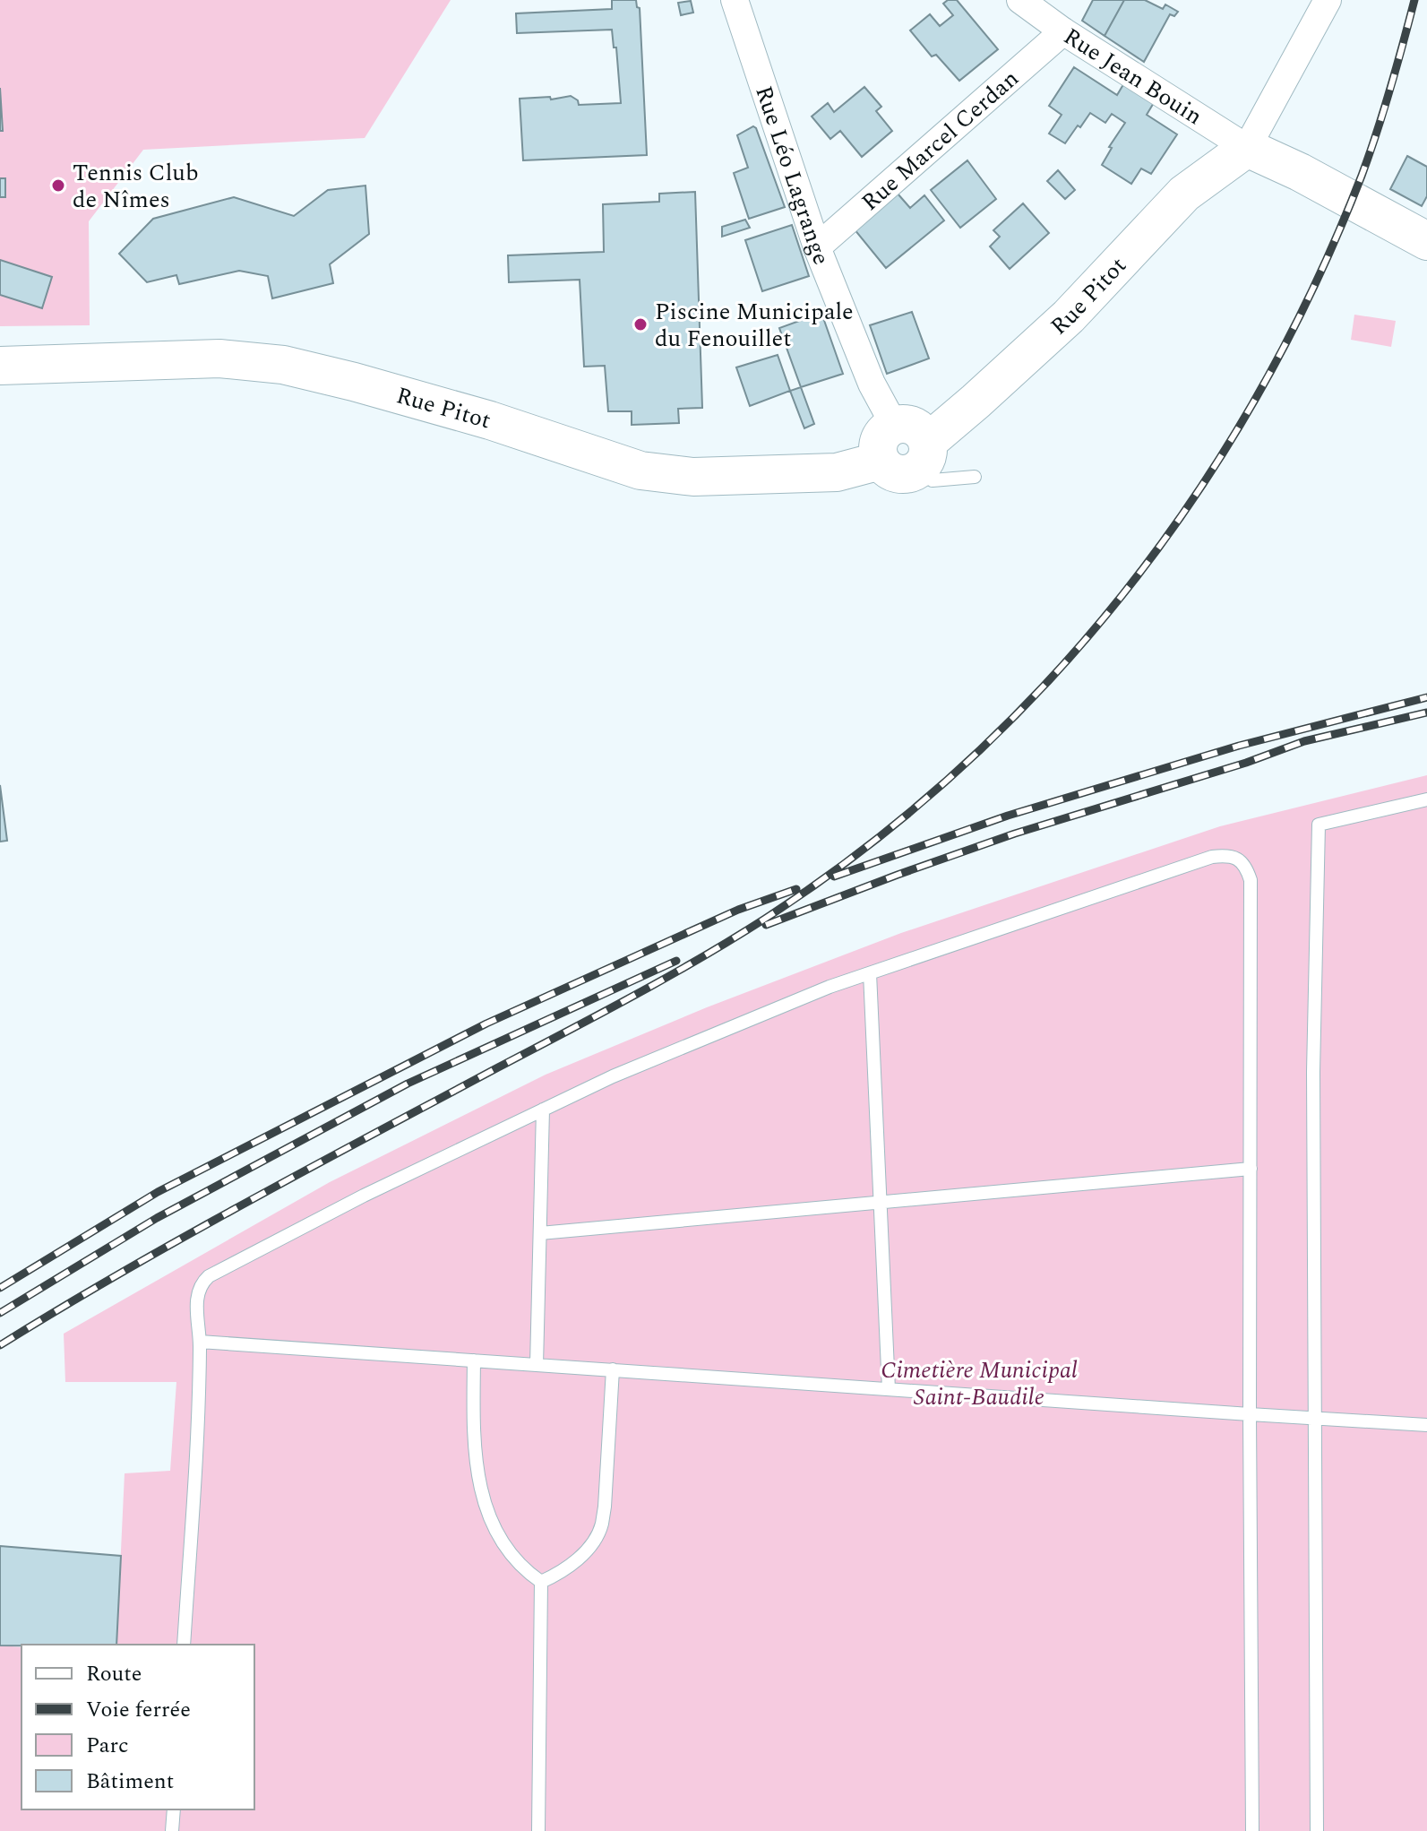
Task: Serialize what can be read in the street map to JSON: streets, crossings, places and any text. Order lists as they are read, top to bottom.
{
  "streets": {
    "street": [
      "Rue Jean Bouin",
      "Rue Marcel Cerdan",
      "Rue Léo Lagrange",
      "Rue Pitot"
    ]
  },
  "crossings": [
    ["Rue Jean Bouin", "Rue Marcel Cerdan"],
    ["Rue Jean Bouin", "Rue Pitot"],
    ["Rue Marcel Cerdan", "Rue Léo Lagrange"],
    ["Rue Léo Lagrange", "Rue Pitot"]
  ],
  "parks": ["Cimetière Municipal Saint-Baudile"],
  "places": ["Tennis Club de Nîmes", "Piscine Municipale du Fenouillet"],
  "legend": [
    "Route",
    "Voie ferrée",
    "Parc",
    "Bâtiment"
  ]
}
